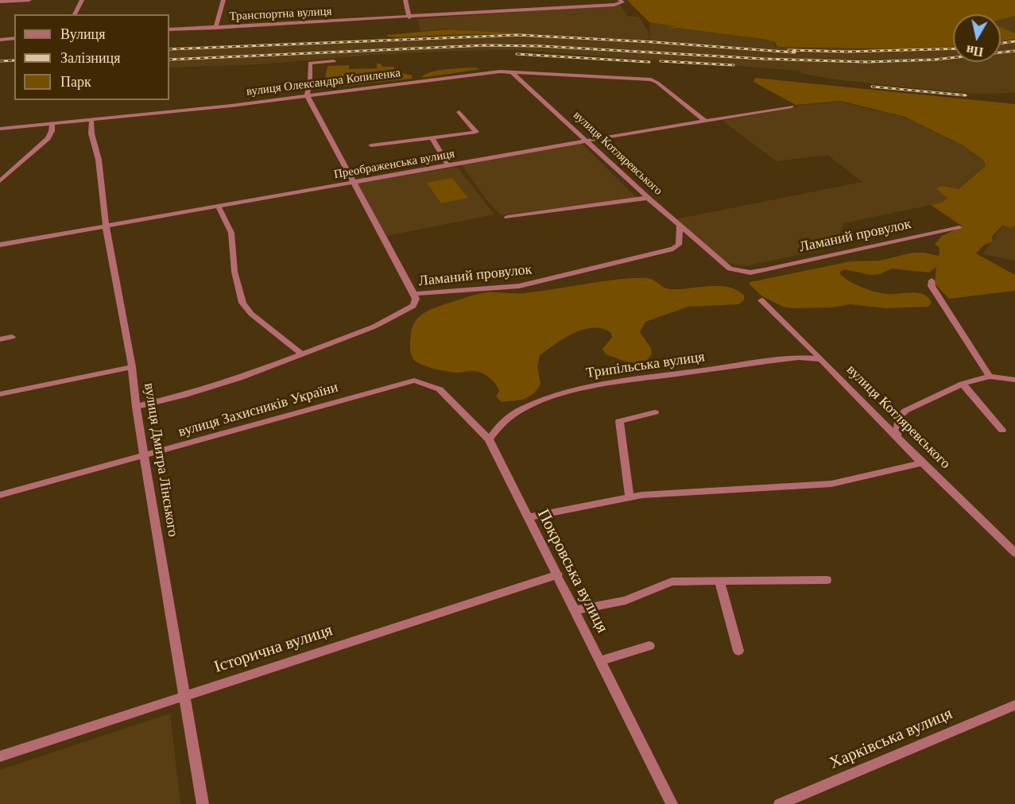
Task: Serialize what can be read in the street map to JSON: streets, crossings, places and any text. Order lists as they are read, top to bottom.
{
  "streets": {
    "street": [
      "Транспортна вулиця",
      "вулиця Олександра Копиленка",
      "вулиця Котляревського",
      "Преображенська вулиця",
      "Ламаний провулок",
      "Трипільська вулиця",
      "вулиця Захисників України",
      "вулиця Дмитра Лінського",
      "Покровська вулиця",
      "Історична вулиця",
      "Харківська вулиця"
    ]
  },
  "crossings": [
    ["вулиця Олександра Копиленка", "вулиця Котляревського"],
    ["вулиця Олександра Копиленка", "Преображенська вулиця"],
    ["вулиця Олександра Копиленка", "вулиця Дмитра Лінського"],
    ["вулиця Котляревського", "Преображенська вулиця"],
    ["вулиця Котляревського", "Ламаний провулок"],
    ["вулиця Котляревського", "Трипільська вулиця"],
    ["Преображенська вулиця", "вулиця Дмитра Лінського"],
    ["Ламаний провулок", "вулиця Дмитра Лінського"],
    ["Трипільська вулиця", "Покровська вулиця"],
    ["вулиця Захисників України", "вулиця Дмитра Лінського"],
    ["вулиця Захисників України", "Покровська вулиця"],
    ["вулиця Дмитра Лінського", "Історична вулиця"],
    ["Покровська вулиця", "Історична вулиця"]
  ],
  "legend": ["Вулиця", "Залізниця", "Парк"],
  "north": "bottom"
}
